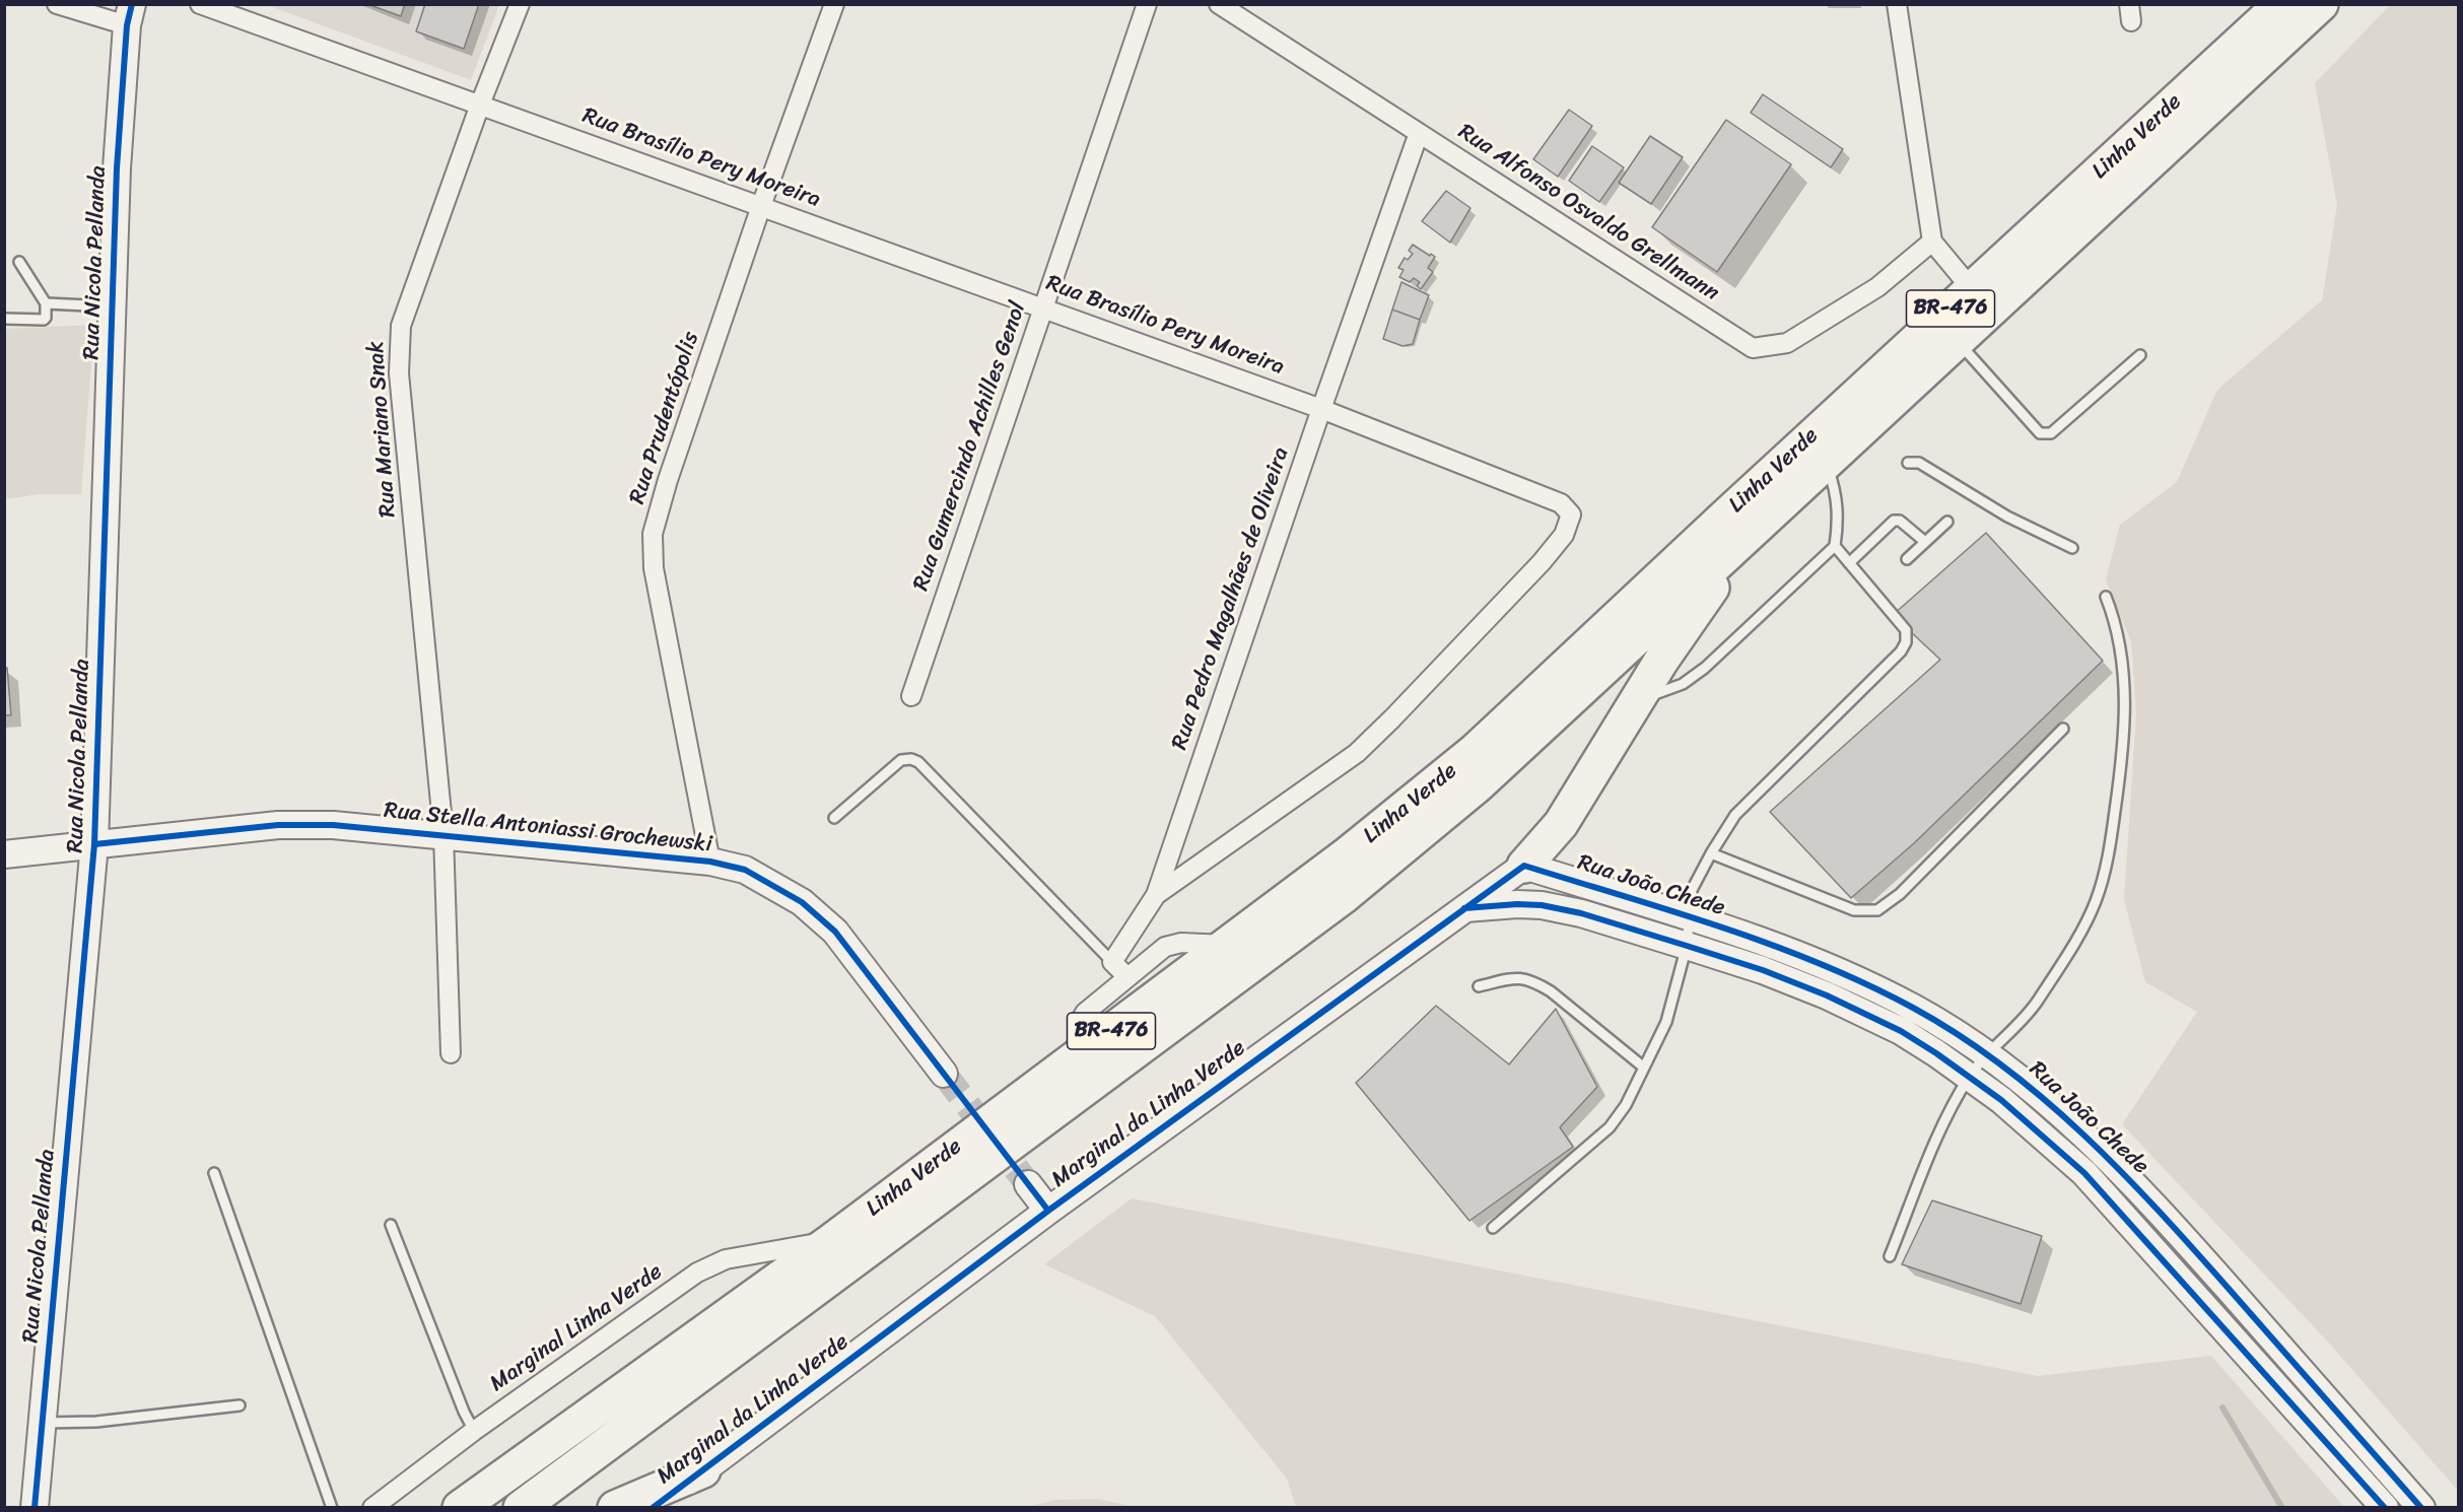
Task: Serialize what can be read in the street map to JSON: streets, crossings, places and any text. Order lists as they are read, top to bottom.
{
  "streets": {
    "highway": ["Linha Verde", "BR-476"],
    "main road": [
      "Rua Nicola Pellanda",
      "Rua Stella Antoniassi Grochewski",
      "Rua João Chede",
      "Marginal da Linha Verde"
    ],
    "street": [
      "Rua Brasílio Pery Moreira",
      "Rua Alfonso Osvaldo Grellmann",
      "Rua Prudentópolis",
      "Rua Mariano Snak",
      "Rua Gumercindo Achilles Genol",
      "Rua Pedro Magalhães de Oliveira",
      "Marginal Linha Verde"
    ]
  },
  "crossings": [
    ["Linha Verde", "Marginal Linha Verde"],
    ["Rua Brasílio Pery Moreira", "Rua Prudentópolis"],
    ["Rua Brasílio Pery Moreira", "Rua Mariano Snak"],
    ["Rua Brasílio Pery Moreira", "Rua Gumercindo Achilles Genol"],
    ["Rua Brasílio Pery Moreira", "Rua Pedro Magalhães de Oliveira"],
    ["Rua Alfonso Osvaldo Grellmann", "Rua Pedro Magalhães de Oliveira"],
    ["Rua Nicola Pellanda", "Rua Stella Antoniassi Grochewski"],
    ["Rua Prudentópolis", "Rua Stella Antoniassi Grochewski"],
    ["Rua Mariano Snak", "Rua Stella Antoniassi Grochewski"],
    ["Rua João Chede", "Marginal da Linha Verde"]
  ]
}
